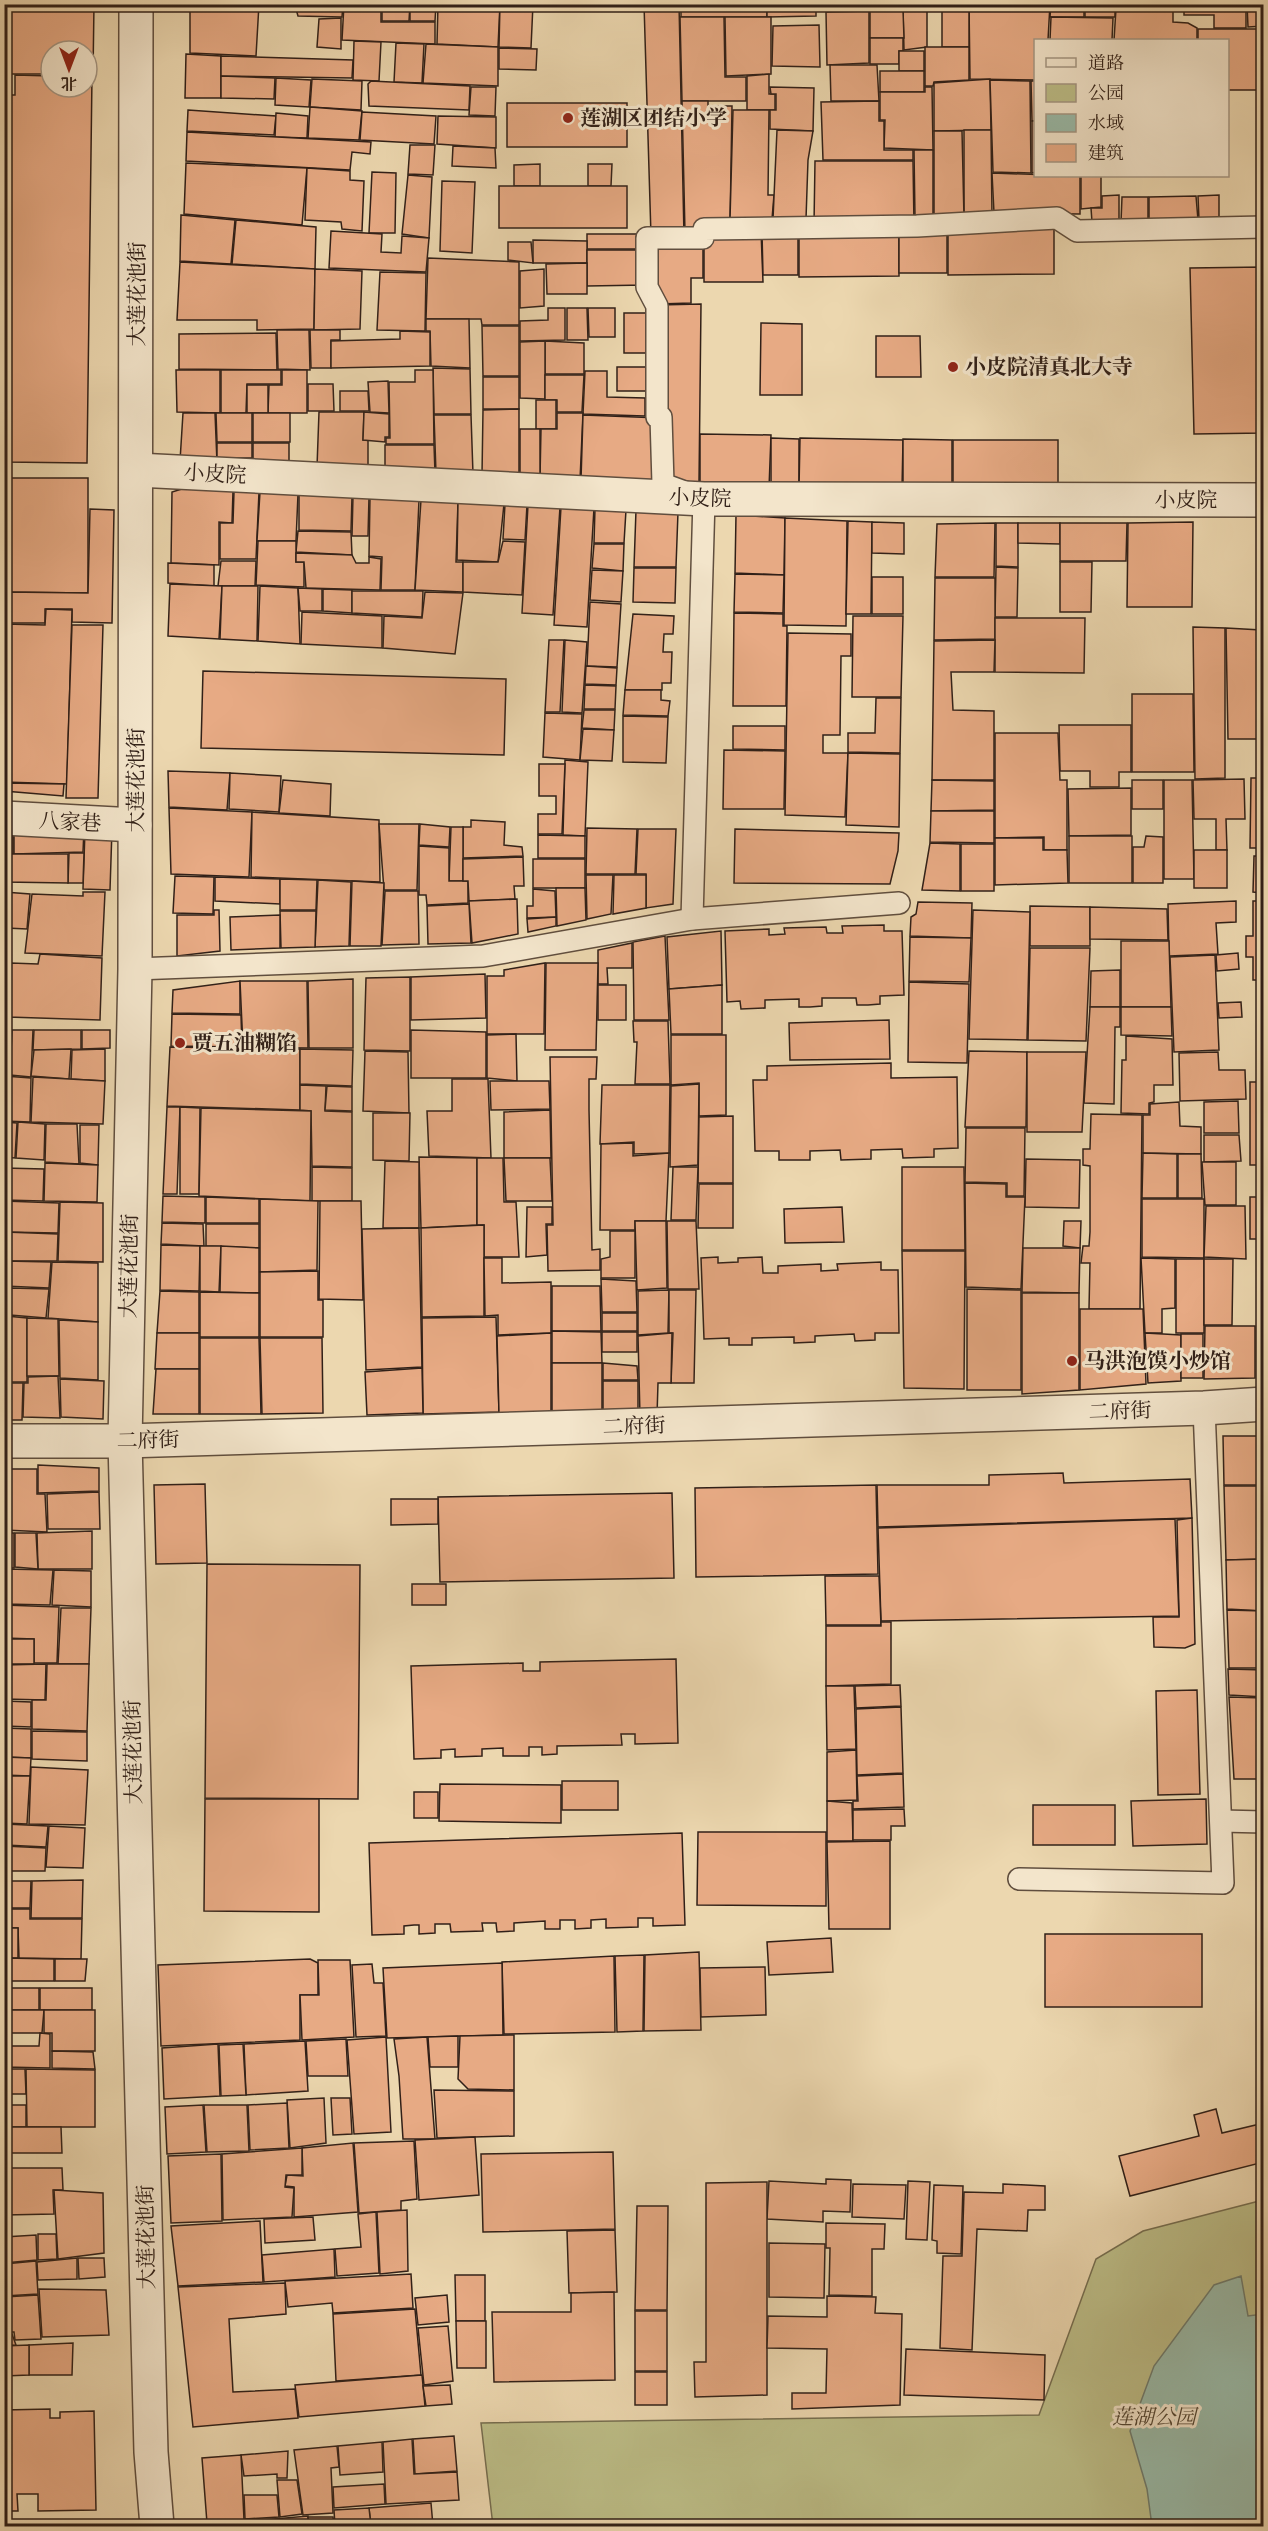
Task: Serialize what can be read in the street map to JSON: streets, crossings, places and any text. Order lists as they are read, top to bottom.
{
  "streets": {
    "street": [
      "大莲花池街",
      "小皮院",
      "八家巷",
      "二府街"
    ]
  },
  "crossings": [
    ["大莲花池街", "小皮院"],
    ["大莲花池街", "八家巷"],
    ["大莲花池街", "二府街"]
  ],
  "parks": ["莲湖公园"],
  "places": [
    "莲湖区团结小学",
    "小皮院清真北大寺",
    "贾五油糊馅",
    "马洪泡馍小炒馆"
  ],
  "legend": [
    "道路",
    "公园",
    "水域",
    "建筑"
  ],
  "north": "bottom"
}
